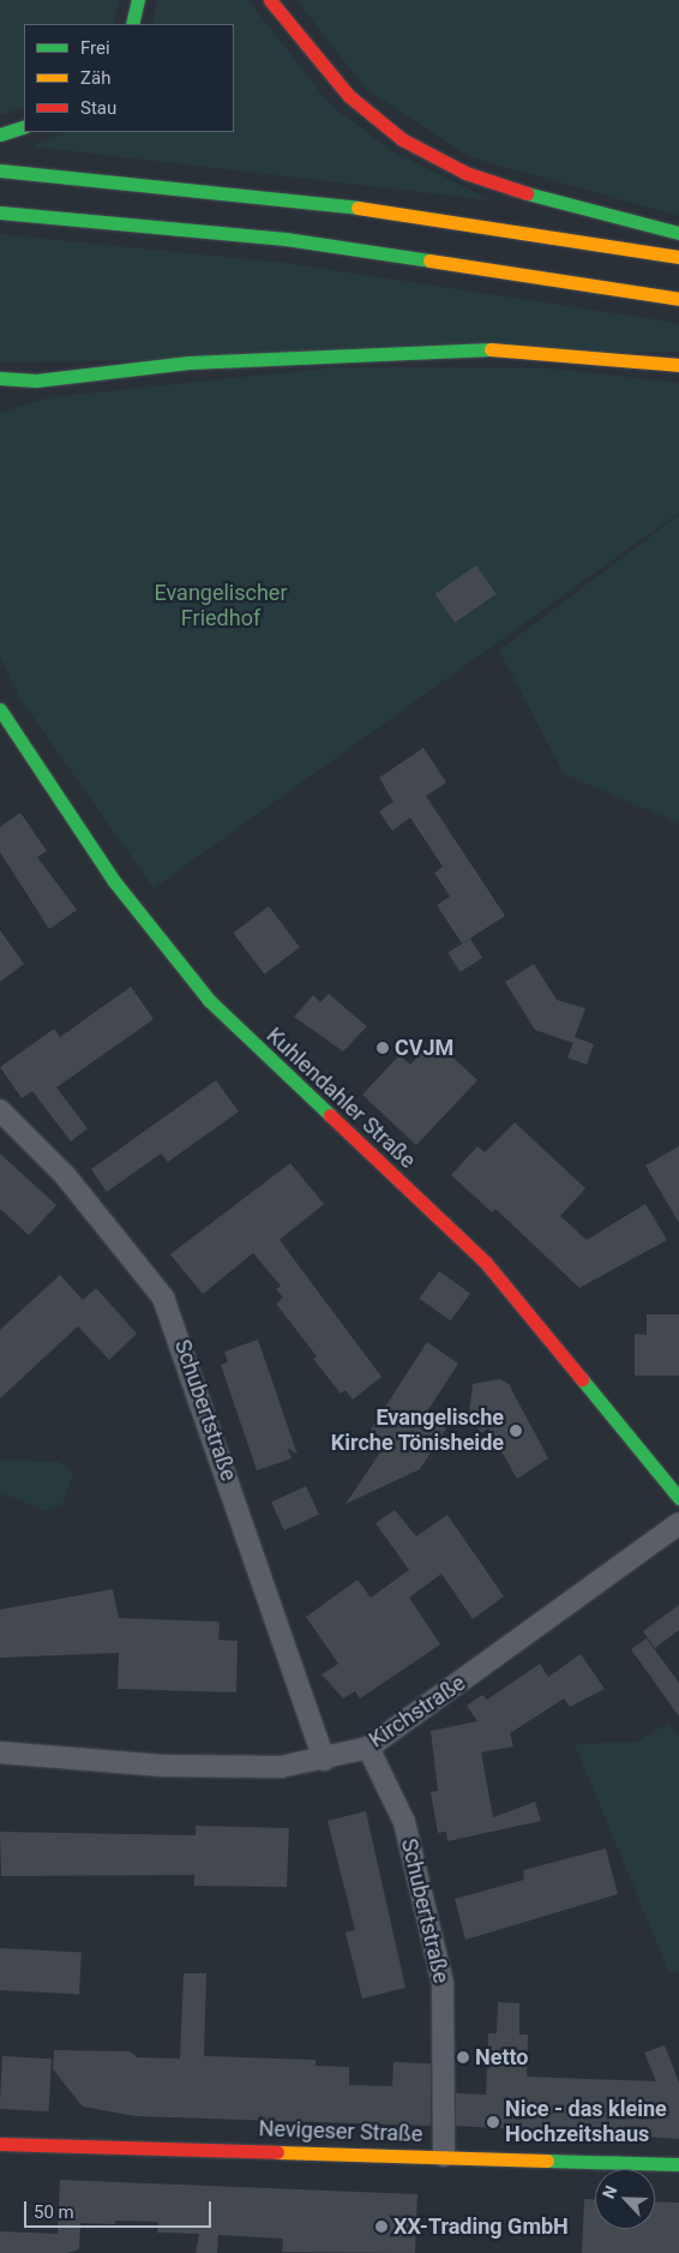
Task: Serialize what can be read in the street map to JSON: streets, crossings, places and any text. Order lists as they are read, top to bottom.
{
  "streets": {
    "main road": ["Kuhlendahler Straße", "Nevigeser Straße"],
    "street": ["Schubertstraße", "Kirchstraße"]
  },
  "crossings": [
    ["Schubertstraße", "Kirchstraße"],
    ["Schubertstraße", "Nevigeser Straße"]
  ],
  "parks": ["Evangelischer Friedhof"],
  "places": [
    "CVJM",
    "Evangelische Kirche Tönisheide",
    "Netto",
    "Nice - das kleine Hochzeitshaus",
    "XX-Trading GmbH"
  ],
  "legend": ["Frei", "Zäh", "Stau"],
  "scale_bar": "50 m",
  "north": "top left"
}
